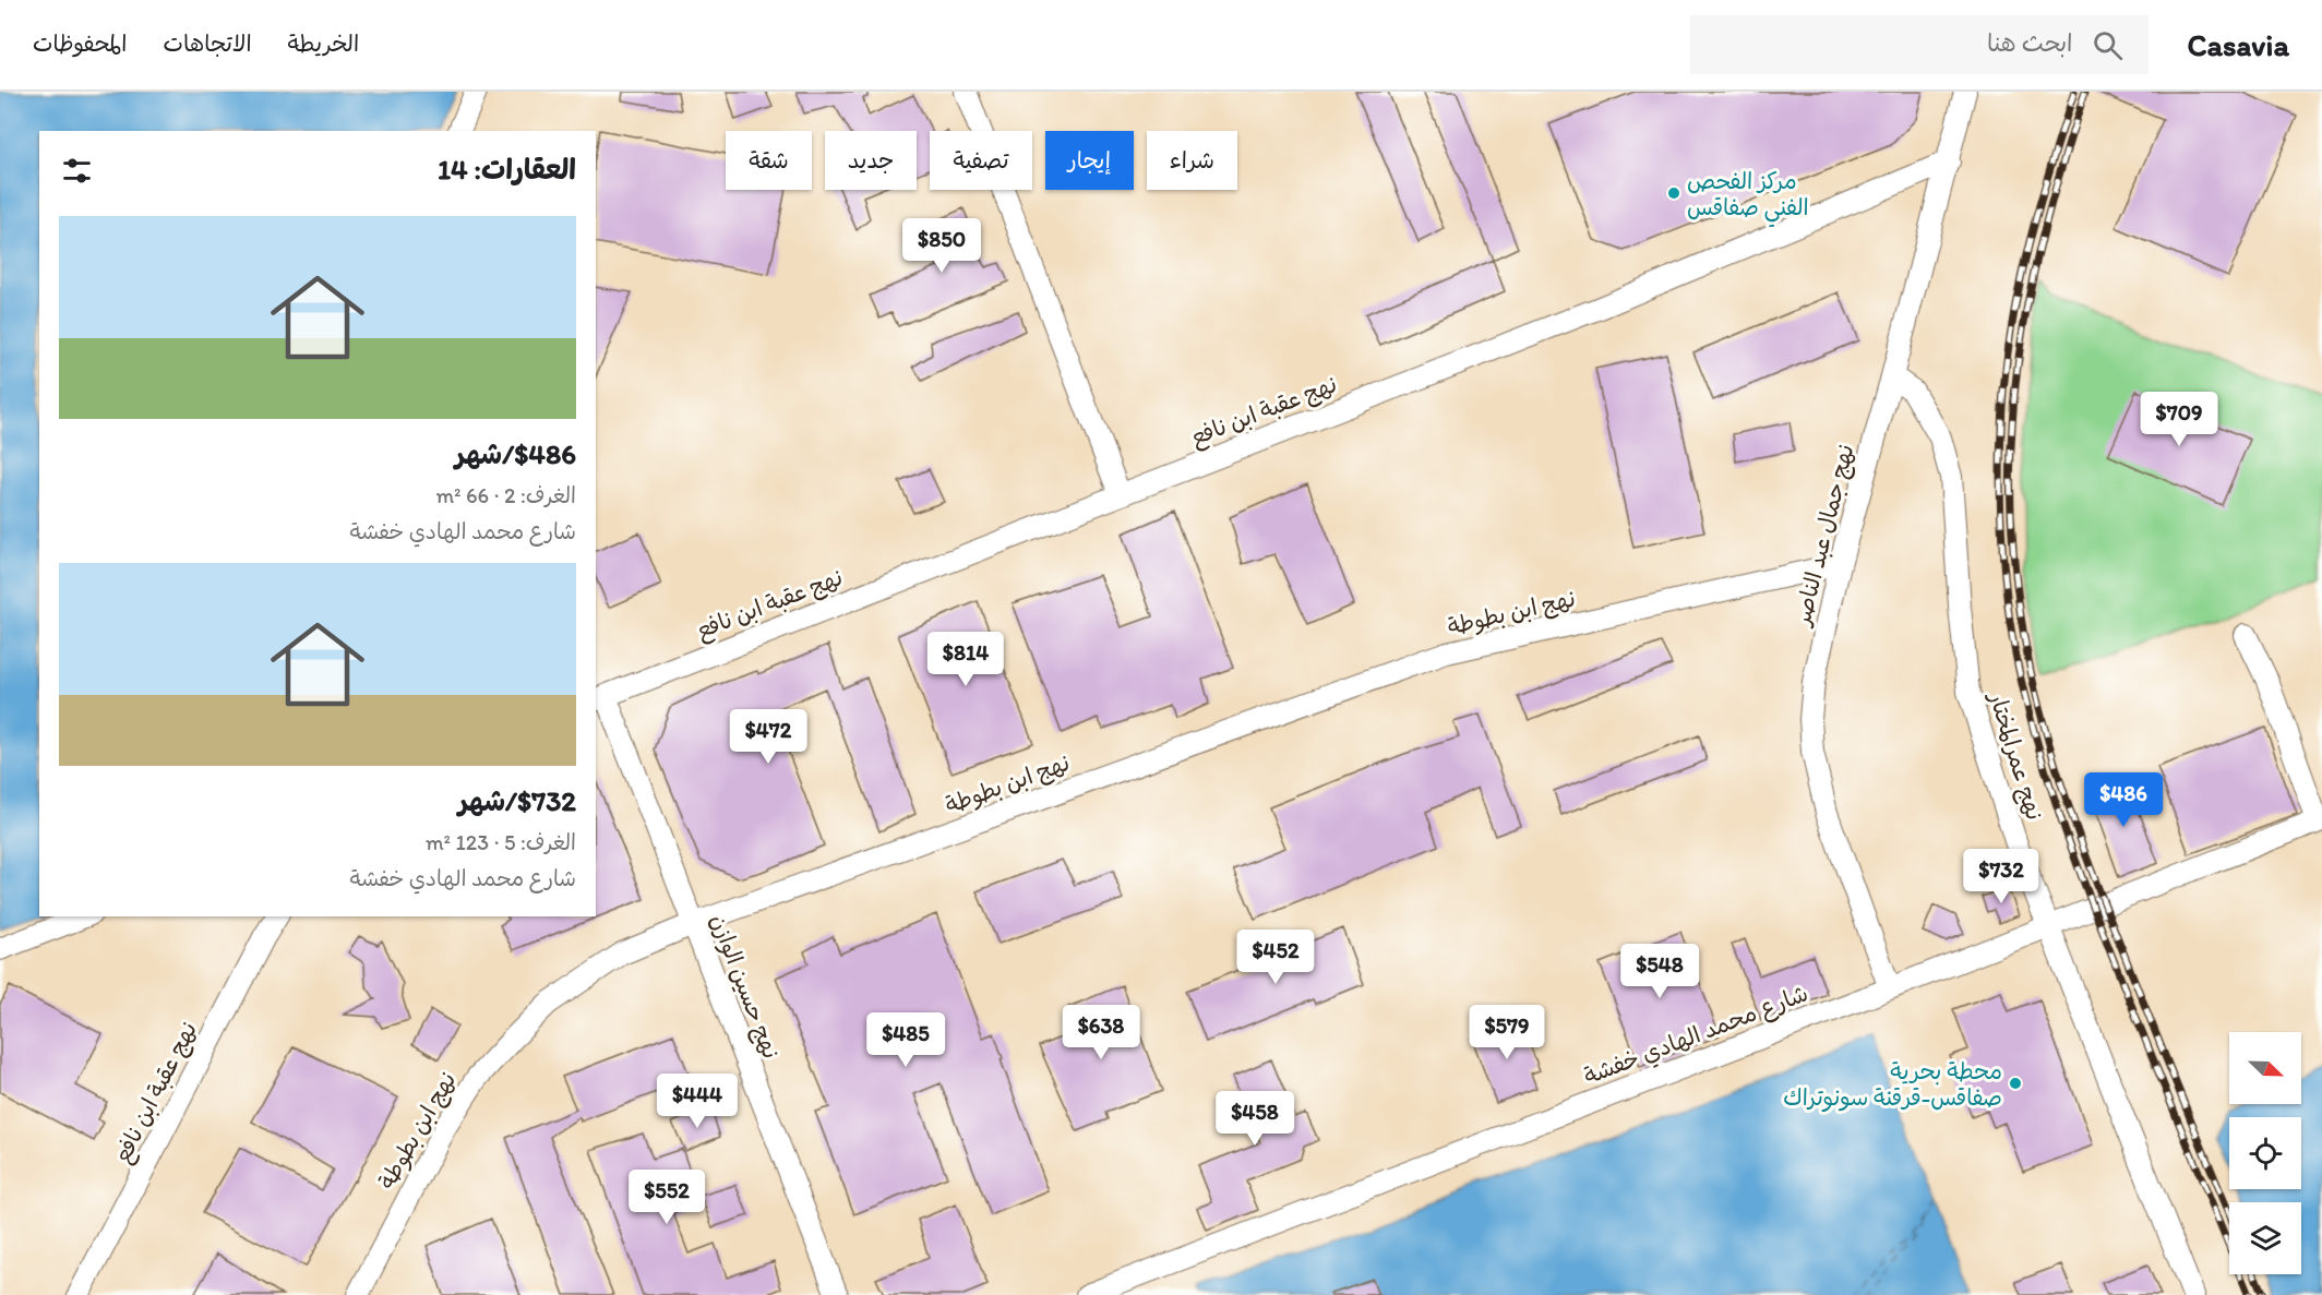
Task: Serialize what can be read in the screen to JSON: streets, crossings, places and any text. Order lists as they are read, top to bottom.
{
  "streets": {
    "street": [
      "نهج عقبة ابن نافع",
      "نهج جمال عبد الناصر",
      "نهج ابن بطوطة",
      "نهج عمرالمختار",
      "نهج حسين الوازن",
      "شارع محمد الهادي خفشة"
    ]
  },
  "crossings": [
    ["نهج عقبة ابن نافع", "نهج جمال عبد الناصر"],
    ["نهج عقبة ابن نافع", "نهج حسين الوازن"],
    ["نهج جمال عبد الناصر", "نهج ابن بطوطة"],
    ["نهج جمال عبد الناصر", "نهج عمرالمختار"],
    ["نهج جمال عبد الناصر", "شارع محمد الهادي خفشة"],
    ["نهج ابن بطوطة", "نهج حسين الوازن"],
    ["نهج عمرالمختار", "شارع محمد الهادي خفشة"]
  ],
  "places": ["مركز الفحص الفني صفاقس", "محطة بحرية صفاقس-قرقنة سونوتراك"],
  "north": "bottom right",
  "page": {
    "header": "Casavia",
    "search": "ابحث هنا",
    "nav": ["الخريطة", "الاتجاهات", "المحفوظات"],
    "chip": [
      "شراء",
      "إيجار",
      "تصفية",
      "جديد",
      "شقة"
    ],
    "heading": "العقارات: 14",
    "list": [
      {
        "name": "$486/شهر",
        "note": "الغرف: 2 · 66 m² · شارع محمد الهادي خفشة"
      },
      {
        "name": "$732/شهر",
        "note": "الغرف: 5 · 123 m² · شارع محمد الهادي خفشة"
      }
    ],
    "price": [
      "$850",
      "$709",
      "$814",
      "$472",
      "$486",
      "$732",
      "$452",
      "$548",
      "$638",
      "$579",
      "$485",
      "$444",
      "$458",
      "$552"
    ]
  }
}
